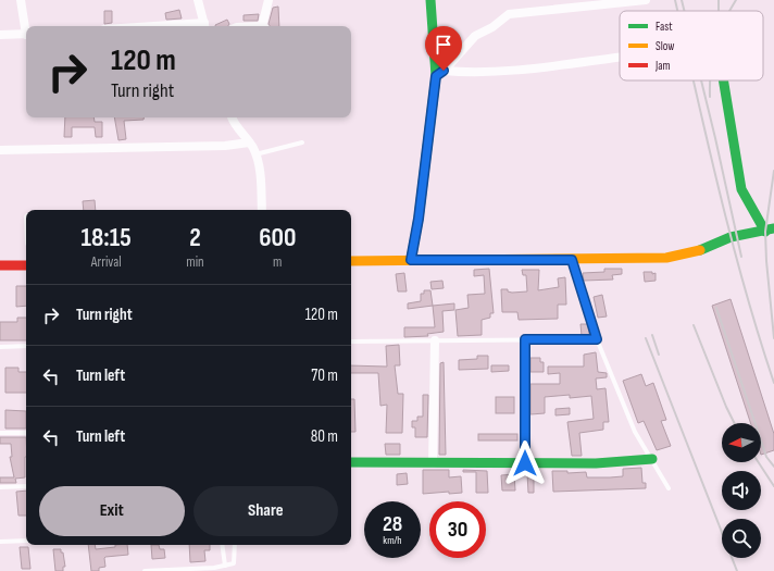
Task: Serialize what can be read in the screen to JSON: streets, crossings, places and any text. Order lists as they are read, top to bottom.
{
  "legend": ["Fast", "Slow", "Jam"],
  "north": "left",
  "page": {
    "turn": ["120 m", "Turn right"],
    "eta": [
      "18:15",
      "Arrival",
      "2",
      "min",
      "600",
      "m"
    ],
    "list": [
      {
        "name": "Turn right",
        "value": "120 m"
      },
      {
        "name": "Turn left",
        "value": "70 m"
      },
      {
        "name": "Turn left",
        "value": "80 m"
      }
    ],
    "buttons": ["Exit", "Share"],
    "speed": "28 km/h",
    "limit": "30"
  }
}
